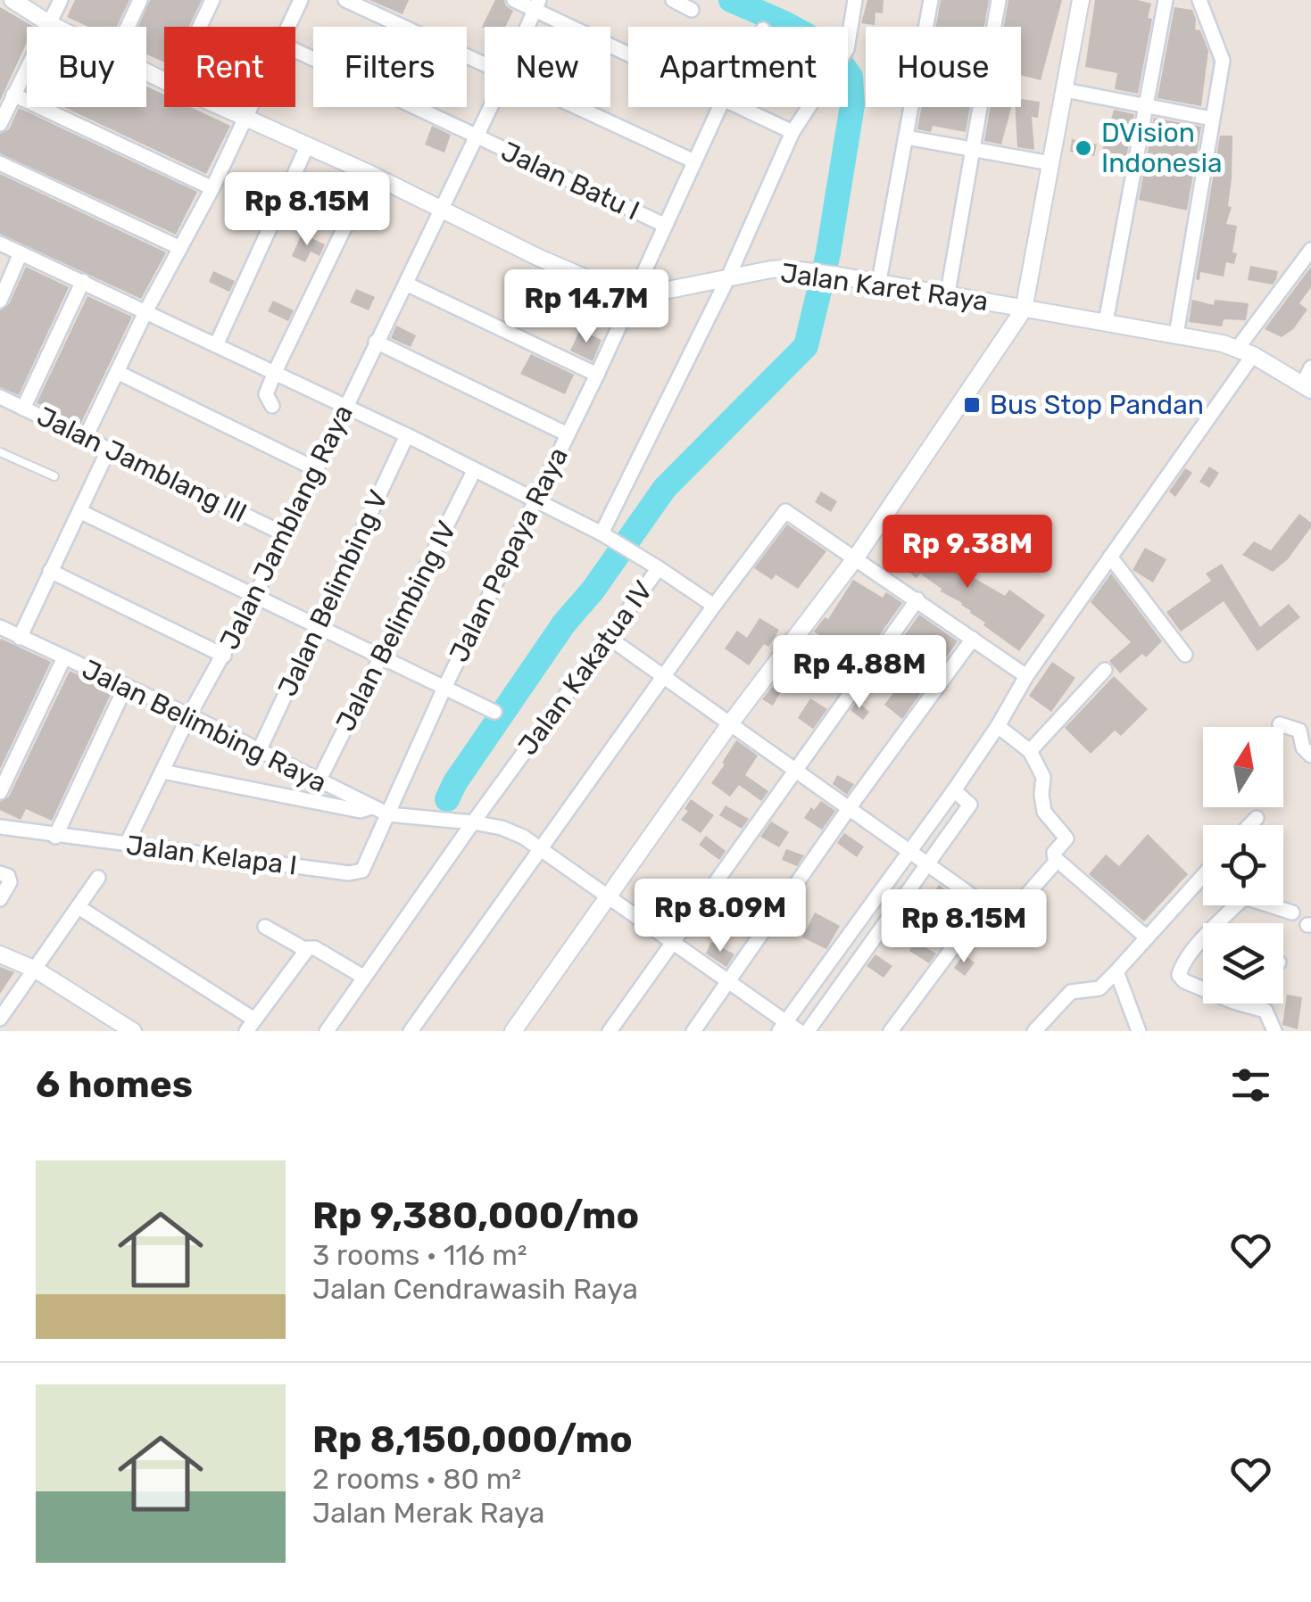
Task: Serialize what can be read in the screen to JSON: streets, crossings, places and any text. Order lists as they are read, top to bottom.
{
  "streets": {
    "street": [
      "Jalan Batu I",
      "Jalan Karet Raya",
      "Jalan Jamblang III",
      "Jalan Jamblang Raya",
      "Jalan Pepaya Raya",
      "Jalan Belimbing V",
      "Jalan Belimbing IV",
      "Jalan Kakatua IV",
      "Jalan Belimbing Raya",
      "Jalan Kelapa I"
    ]
  },
  "crossings": [
    ["Jalan Batu I", "Jalan Jamblang Raya"],
    ["Jalan Batu I", "Jalan Pepaya Raya"],
    ["Jalan Karet Raya", "Jalan Pepaya Raya"],
    ["Jalan Jamblang III", "Jalan Jamblang Raya"],
    ["Jalan Jamblang Raya", "Jalan Belimbing Raya"],
    ["Jalan Jamblang Raya", "Jalan Kelapa I"],
    ["Jalan Pepaya Raya", "Jalan Belimbing Raya"],
    ["Jalan Pepaya Raya", "Jalan Kelapa I"],
    ["Jalan Belimbing V", "Jalan Belimbing Raya"],
    ["Jalan Belimbing IV", "Jalan Belimbing Raya"],
    ["Jalan Kakatua IV", "Jalan Belimbing Raya"],
    ["Jalan Belimbing Raya", "Jalan Kelapa I"]
  ],
  "places": {
    "other": ["DVision Indonesia"],
    "transit": ["Bus Stop Pandan"]
  },
  "north": "top",
  "page": {
    "chip": [
      "Buy",
      "Rent",
      "Filters",
      "New",
      "Apartment",
      "House"
    ],
    "price": [
      "Rp 8.15M",
      "Rp 14.7M",
      "Rp 9.38M",
      "Rp 4.88M",
      "Rp 8.09M",
      "Rp 8.15M"
    ],
    "heading": "6 homes",
    "list": [
      {
        "name": "Rp 9,380,000/mo",
        "note": "3 rooms · 116 m² · Jalan Cendrawasih Raya"
      },
      {
        "name": "Rp 8,150,000/mo",
        "note": "2 rooms · 80 m² · Jalan Merak Raya"
      }
    ]
  }
}
